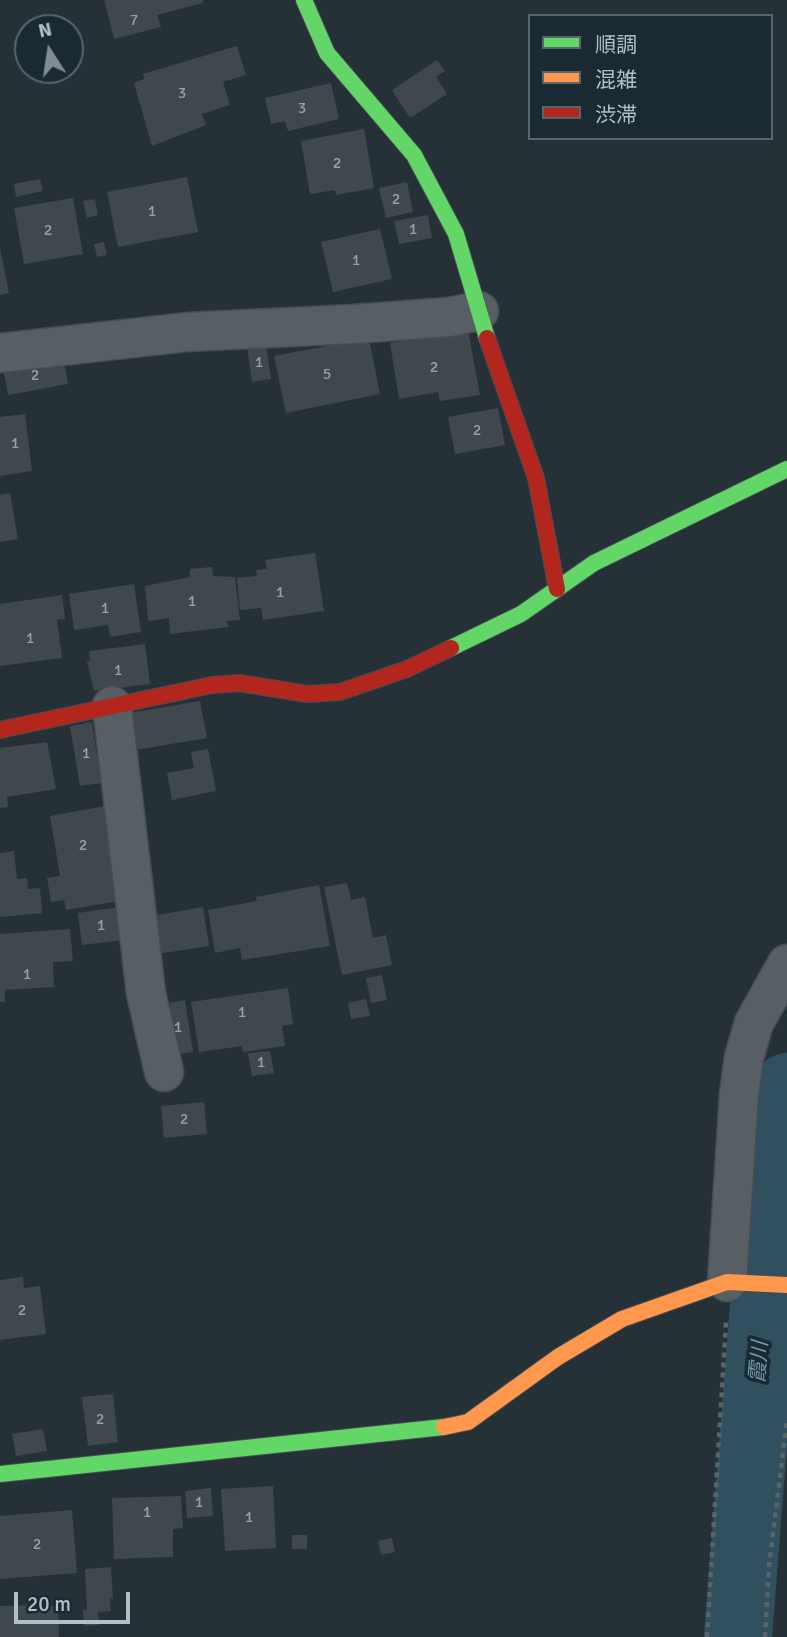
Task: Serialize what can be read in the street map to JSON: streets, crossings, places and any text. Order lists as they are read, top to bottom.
{
  "water": ["霞川"],
  "house_numbers": [
    "7",
    "3",
    "3",
    "2",
    "2",
    "1",
    "1",
    "2",
    "1",
    "1",
    "2",
    "5",
    "2",
    "2",
    "1",
    "1",
    "1",
    "1",
    "1",
    "1",
    "1",
    "2",
    "1",
    "1",
    "1",
    "1",
    "1",
    "2",
    "2",
    "2",
    "1",
    "1",
    "1",
    "2"
  ],
  "legend": ["順調", "混雑", "渋滞"],
  "scale_bar": "20 m",
  "north": "top"
}
